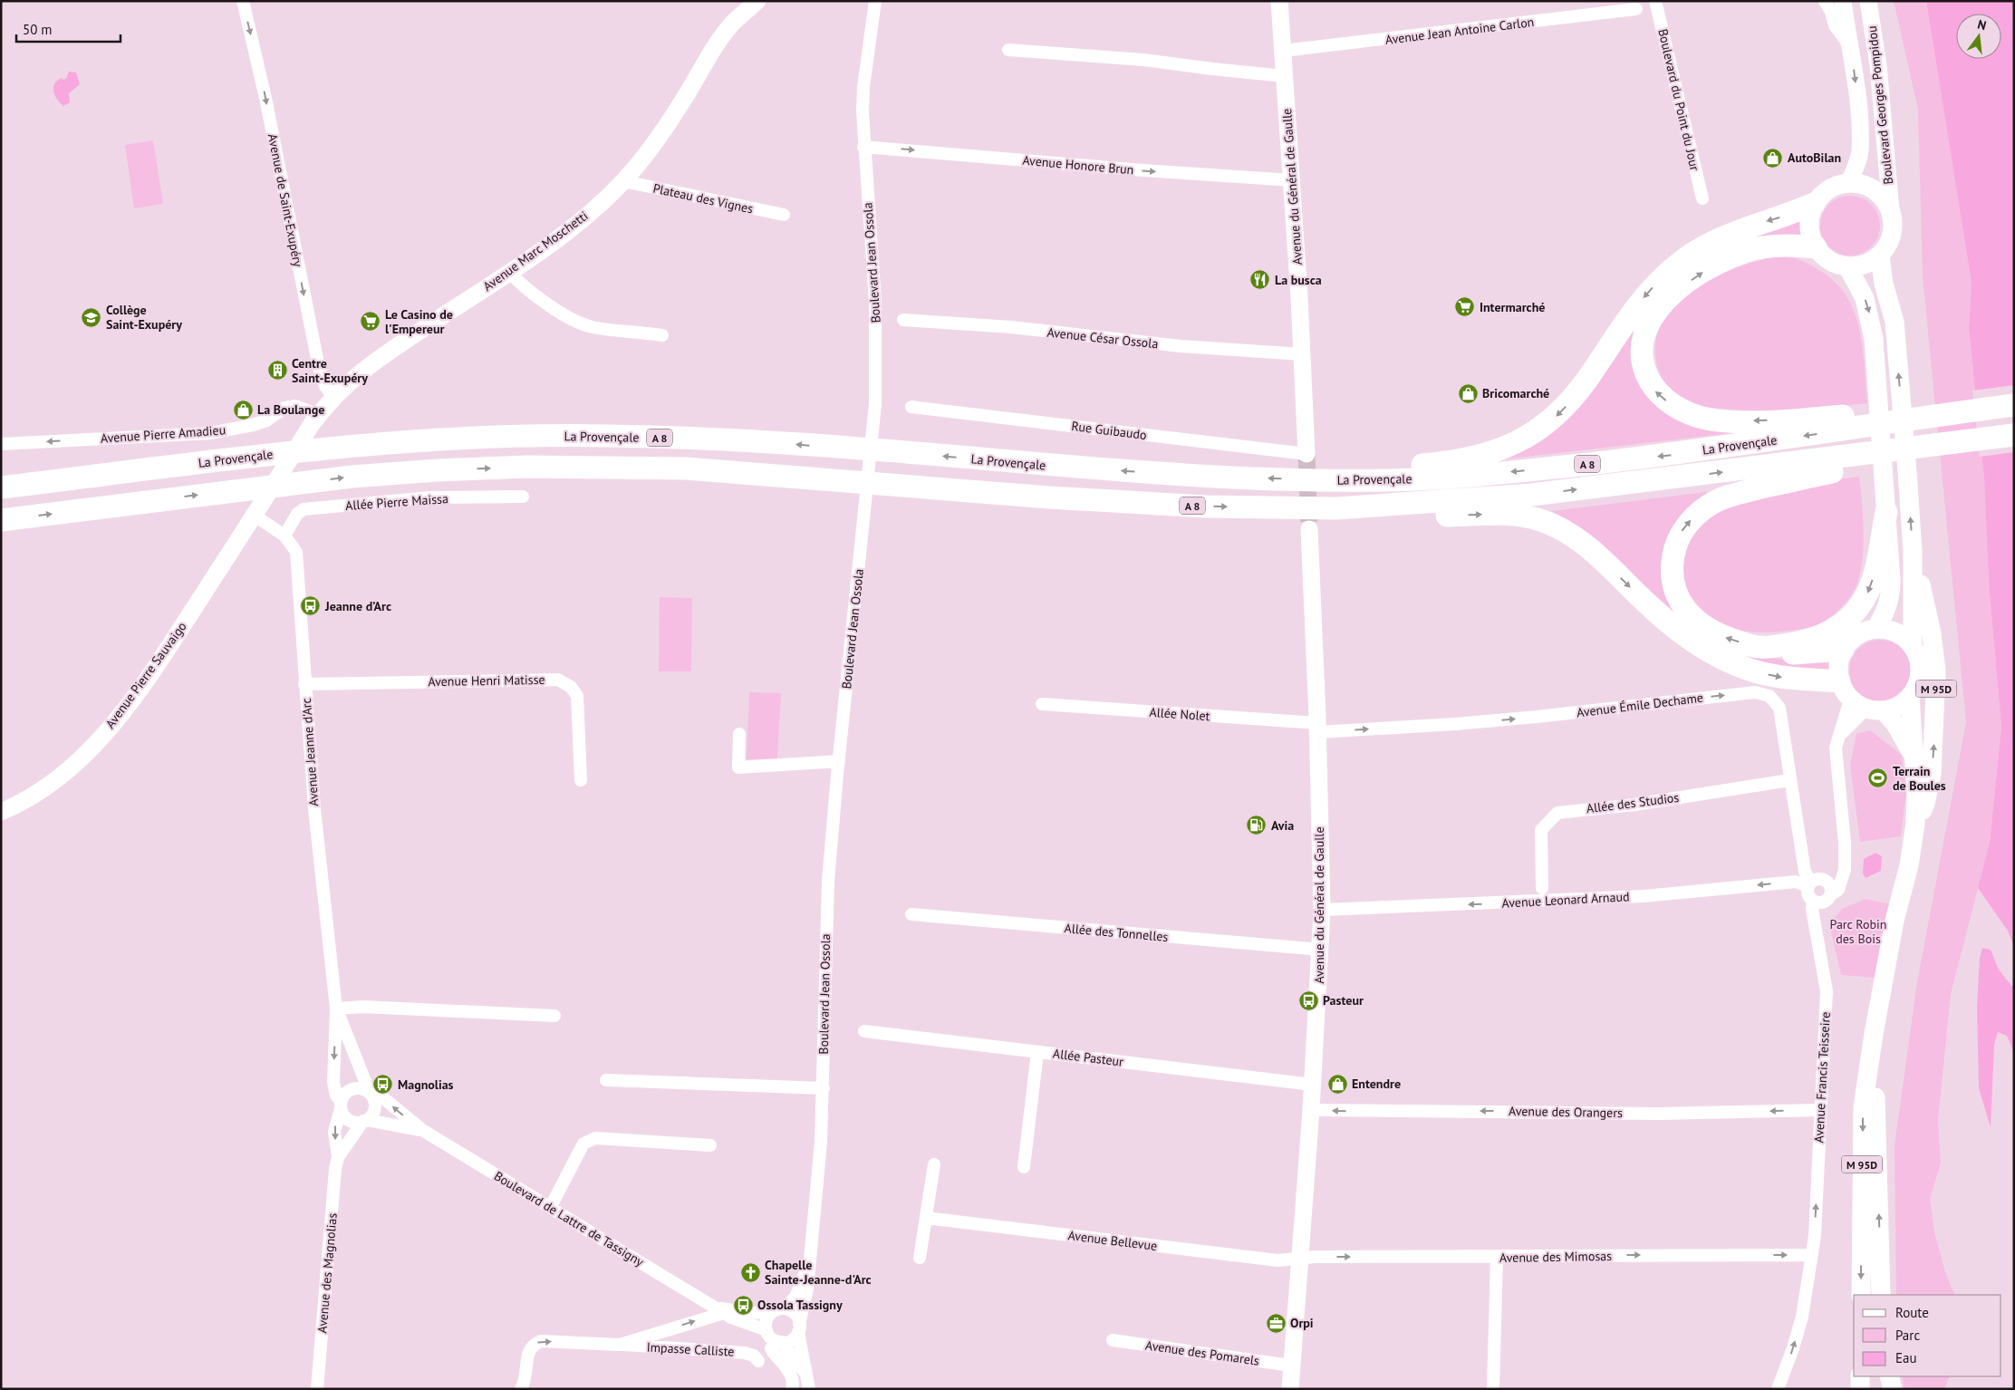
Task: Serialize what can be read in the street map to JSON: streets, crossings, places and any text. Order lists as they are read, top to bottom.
{
  "streets": {
    "highway": ["La Provençale", "A 8"],
    "main road": [
      "Boulevard Georges Pompidou",
      "Avenue du Général de Gaulle",
      "Avenue Marc Moschetti",
      "Avenue Pierre Sauvaigo",
      "M 95D"
    ],
    "street": [
      "Avenue Jean Antoine Carlon",
      "Boulevard du Point du Jour",
      "Avenue Honore Brun",
      "Plateau des Vignes",
      "Avenue de Saint-Exupéry",
      "Boulevard Jean Ossola",
      "Avenue César Ossola",
      "Rue Guibaudo",
      "Avenue Pierre Amadieu",
      "Allée Pierre Maissa",
      "Avenue Henri Matisse",
      "Avenue Émile Dechame",
      "Allée Nolet",
      "Avenue Jeanne d'Arc",
      "Allée des Studios",
      "Avenue Leonard Arnaud",
      "Allée des Tonnelles",
      "Allée Pasteur",
      "Avenue Francis Teisseire",
      "Avenue des Orangers",
      "Boulevard de Lattre de Tassigny",
      "Avenue Bellevue",
      "Avenue des Mimosas",
      "Avenue des Magnolias",
      "Impasse Calliste",
      "Avenue des Pomarels"
    ]
  },
  "crossings": [
    ["Avenue Jean Antoine Carlon", "Avenue du Général de Gaulle"],
    ["Boulevard Georges Pompidou", "M 95D"],
    ["Avenue Honore Brun", "Avenue du Général de Gaulle"],
    ["Avenue Honore Brun", "Boulevard Jean Ossola"],
    ["Avenue du Général de Gaulle", "Avenue César Ossola"],
    ["Avenue du Général de Gaulle", "Rue Guibaudo"],
    ["Avenue du Général de Gaulle", "Avenue Émile Dechame"],
    ["Avenue du Général de Gaulle", "Allée Nolet"],
    ["Avenue du Général de Gaulle", "Avenue Leonard Arnaud"],
    ["Avenue du Général de Gaulle", "Allée des Tonnelles"],
    ["Avenue du Général de Gaulle", "Allée Pasteur"],
    ["Avenue du Général de Gaulle", "Avenue des Orangers"],
    ["Avenue du Général de Gaulle", "Avenue Bellevue"],
    ["Avenue du Général de Gaulle", "Avenue des Mimosas"],
    ["Avenue du Général de Gaulle", "Avenue des Pomarels"],
    ["Plateau des Vignes", "Avenue Marc Moschetti"],
    ["Avenue de Saint-Exupéry", "Avenue Marc Moschetti"],
    ["Avenue Marc Moschetti", "Avenue Pierre Amadieu"],
    ["Avenue Marc Moschetti", "Avenue Pierre Sauvaigo"],
    ["Boulevard Jean Ossola", "Boulevard de Lattre de Tassigny"],
    ["Avenue Pierre Amadieu", "Avenue Pierre Sauvaigo"],
    ["Allée Pierre Maissa", "Avenue Jeanne d'Arc"],
    ["Avenue Pierre Sauvaigo", "Avenue Jeanne d'Arc"],
    ["Avenue Henri Matisse", "Avenue Jeanne d'Arc"],
    ["Avenue Émile Dechame", "Allée Nolet"],
    ["Avenue Émile Dechame", "Allée des Studios"],
    ["Avenue Émile Dechame", "Avenue Leonard Arnaud"],
    ["Avenue Émile Dechame", "Avenue Francis Teisseire"],
    ["Avenue Jeanne d'Arc", "Boulevard de Lattre de Tassigny"],
    ["Avenue Jeanne d'Arc", "Avenue des Magnolias"],
    ["Avenue Leonard Arnaud", "Avenue Francis Teisseire"],
    ["Avenue Francis Teisseire", "Avenue des Orangers"],
    ["Avenue Francis Teisseire", "Avenue des Mimosas"],
    ["Boulevard de Lattre de Tassigny", "Avenue des Magnolias"],
    ["Avenue Bellevue", "Avenue des Mimosas"]
  ],
  "one_way": [
    "Avenue de Saint-Exupéry",
    "Avenue Pierre Amadieu",
    "Avenue Émile Dechame",
    "Avenue Leonard Arnaud",
    "Avenue Francis Teisseire",
    "Avenue des Orangers",
    "Avenue des Mimosas",
    "Impasse Calliste"
  ],
  "parks": ["Parc Robin des Bois"],
  "places": {
    "shop": [
      "AutoBilan",
      "Bricomarché",
      "La Boulange",
      "Entendre"
    ],
    "restaurant": ["La busca"],
    "supermarket": ["Intermarché", "Le Casino de l'Empereur"],
    "school or university": ["Collège Saint-Exupéry"],
    "building": ["Centre Saint-Exupéry"],
    "bus stop": [
      "Jeanne d’Arc",
      "Pasteur",
      "Magnolias",
      "Ossola Tassigny"
    ],
    "sports": ["Terrain de Boules"],
    "fuel station": ["Avia"],
    "church": ["Chapelle Sainte-Jeanne-d'Arc"],
    "office": ["Orpi"]
  },
  "legend": ["Route", "Parc", "Eau"],
  "scale_bar": "50 m",
  "north": "top"
}
